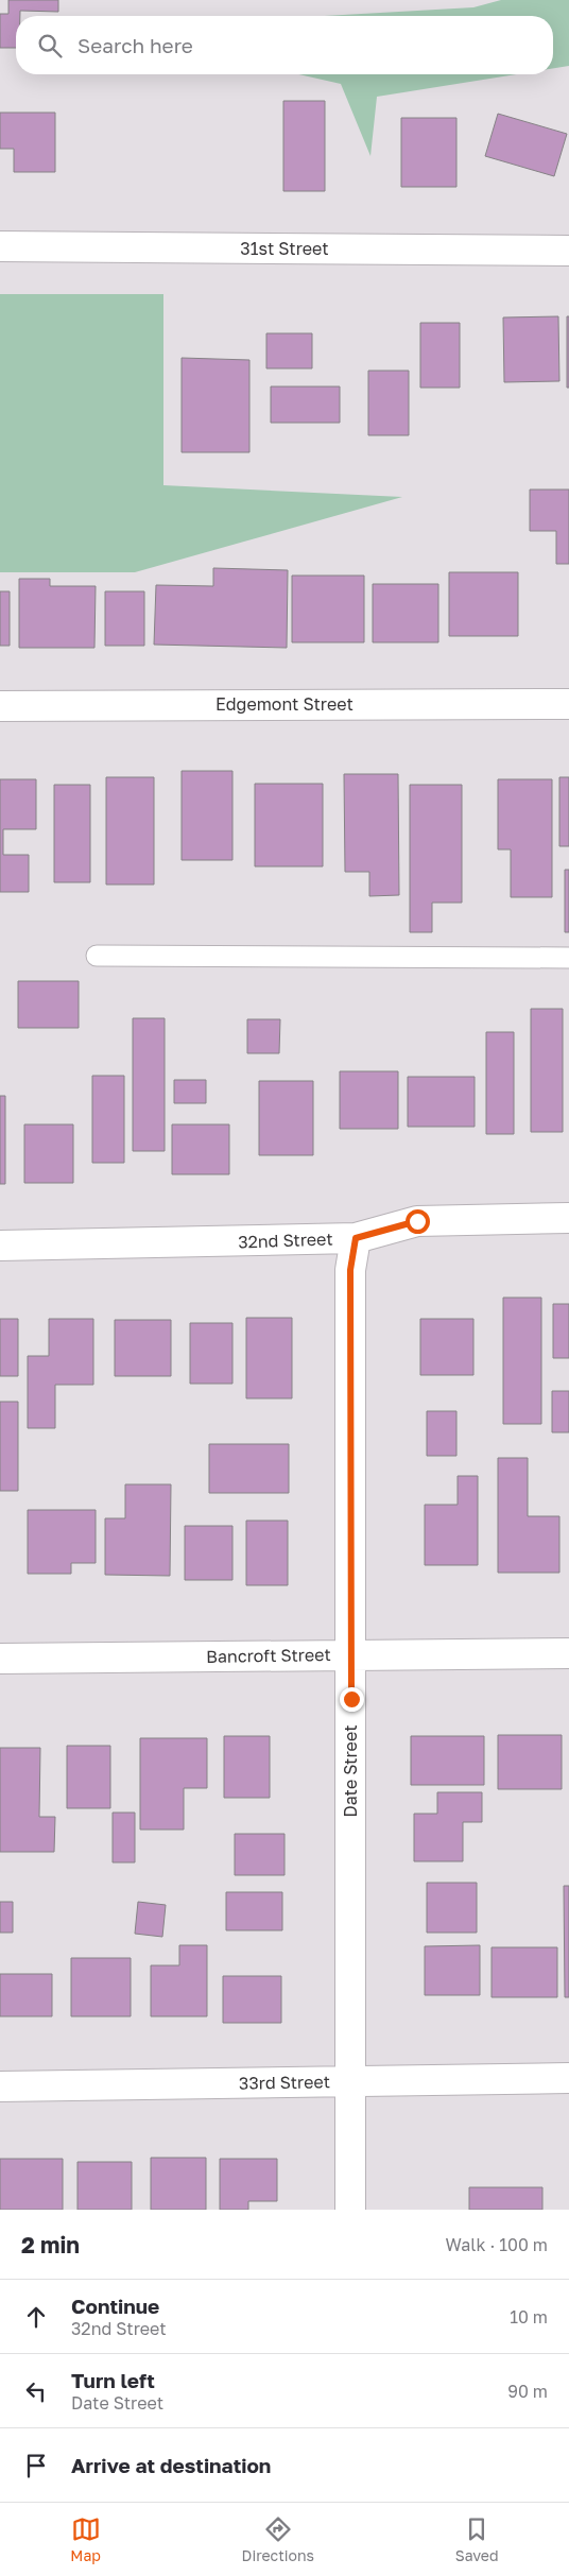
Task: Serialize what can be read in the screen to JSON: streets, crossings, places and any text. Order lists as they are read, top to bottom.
{
  "streets": {
    "street": [
      "31st Street",
      "Edgemont Street",
      "32nd Street",
      "Bancroft Street",
      "Date Street",
      "33rd Street"
    ]
  },
  "crossings": [
    ["32nd Street", "Date Street"],
    ["Bancroft Street", "Date Street"],
    ["Date Street", "33rd Street"]
  ],
  "page": {
    "search": "Search here",
    "heading": ["2 min", "Walk · 100 m"],
    "list": [
      ["Continue", "32nd Street", "10 m"],
      ["Turn left", "Date Street", "90 m"],
      "Arrive at destination"
    ],
    "nav": ["Map", "Directions", "Saved"]
  }
}
